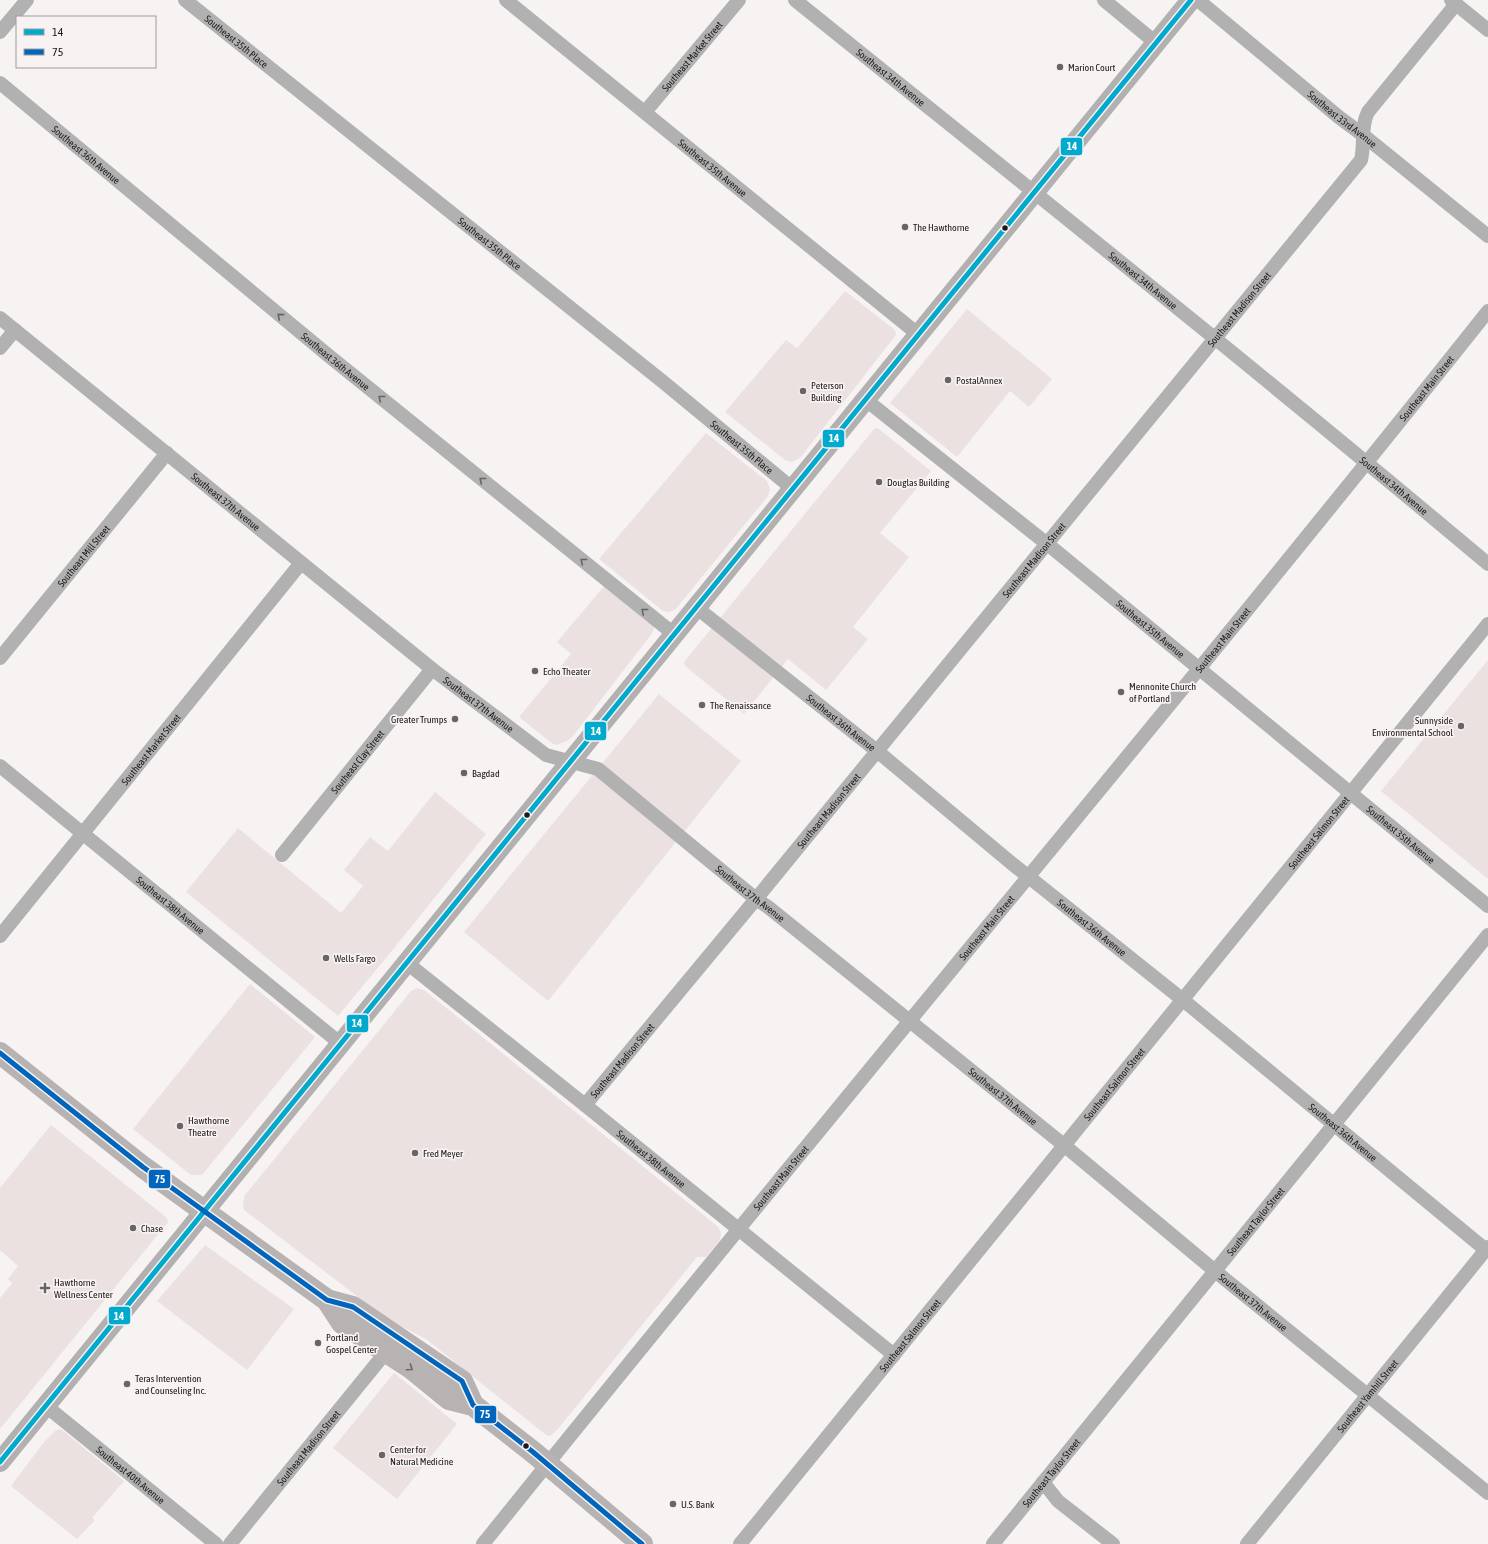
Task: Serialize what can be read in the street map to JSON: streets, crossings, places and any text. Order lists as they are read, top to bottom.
{
  "streets": {
    "street": [
      "Southeast 35th Place",
      "Southeast Market Street",
      "Southeast 34th Avenue",
      "Southeast 33rd Avenue",
      "Southeast 36th Avenue",
      "Southeast 35th Avenue",
      "Southeast Madison Street",
      "Southeast Main Street",
      "Southeast 37th Avenue",
      "Southeast Mill Street",
      "Southeast Clay Street",
      "Southeast Salmon Street",
      "Southeast 38th Avenue",
      "Southeast Taylor Street",
      "Southeast Yamhill Street",
      "Southeast 40th Avenue"
    ]
  },
  "crossings": [
    ["Southeast Market Street", "Southeast 35th Avenue"],
    ["Southeast Market Street", "Southeast 37th Avenue"],
    ["Southeast Market Street", "Southeast 38th Avenue"],
    ["Southeast 34th Avenue", "Southeast Madison Street"],
    ["Southeast 34th Avenue", "Southeast Main Street"],
    ["Southeast 33rd Avenue", "Southeast Madison Street"],
    ["Southeast 36th Avenue", "Southeast Madison Street"],
    ["Southeast 36th Avenue", "Southeast Main Street"],
    ["Southeast 36th Avenue", "Southeast Salmon Street"],
    ["Southeast 36th Avenue", "Southeast Taylor Street"],
    ["Southeast 36th Avenue", "Southeast Yamhill Street"],
    ["Southeast 35th Avenue", "Southeast Madison Street"],
    ["Southeast 35th Avenue", "Southeast Main Street"],
    ["Southeast 35th Avenue", "Southeast Salmon Street"],
    ["Southeast Madison Street", "Southeast 37th Avenue"],
    ["Southeast Madison Street", "Southeast 38th Avenue"],
    ["Southeast Main Street", "Southeast 37th Avenue"],
    ["Southeast Main Street", "Southeast 38th Avenue"],
    ["Southeast 37th Avenue", "Southeast Mill Street"],
    ["Southeast 37th Avenue", "Southeast Clay Street"],
    ["Southeast 37th Avenue", "Southeast Salmon Street"],
    ["Southeast 37th Avenue", "Southeast Taylor Street"],
    ["Southeast 37th Avenue", "Southeast Yamhill Street"],
    ["Southeast Salmon Street", "Southeast 38th Avenue"]
  ],
  "one_way": ["Southeast 36th Avenue"],
  "places": {
    "other": [
      "Marion Court",
      "The Hawthorne",
      "PostalAnnex",
      "Peterson Building",
      "Douglas Building",
      "Echo Theater",
      "Mennonite Church of Portland",
      "The Renaissance",
      "Greater Trumps",
      "Sunnyside Environmental School",
      "Bagdad",
      "Wells Fargo",
      "Hawthorne Theatre",
      "Fred Meyer",
      "Chase",
      "Portland Gospel Center",
      "Teras Intervention and Counseling Inc.",
      "Center for Natural Medicine",
      "U.S. Bank"
    ],
    "health": ["Hawthorne Wellness Center"]
  },
  "lines": ["transit line 14", "transit line 75"],
  "legend": ["14", "75"]
}
